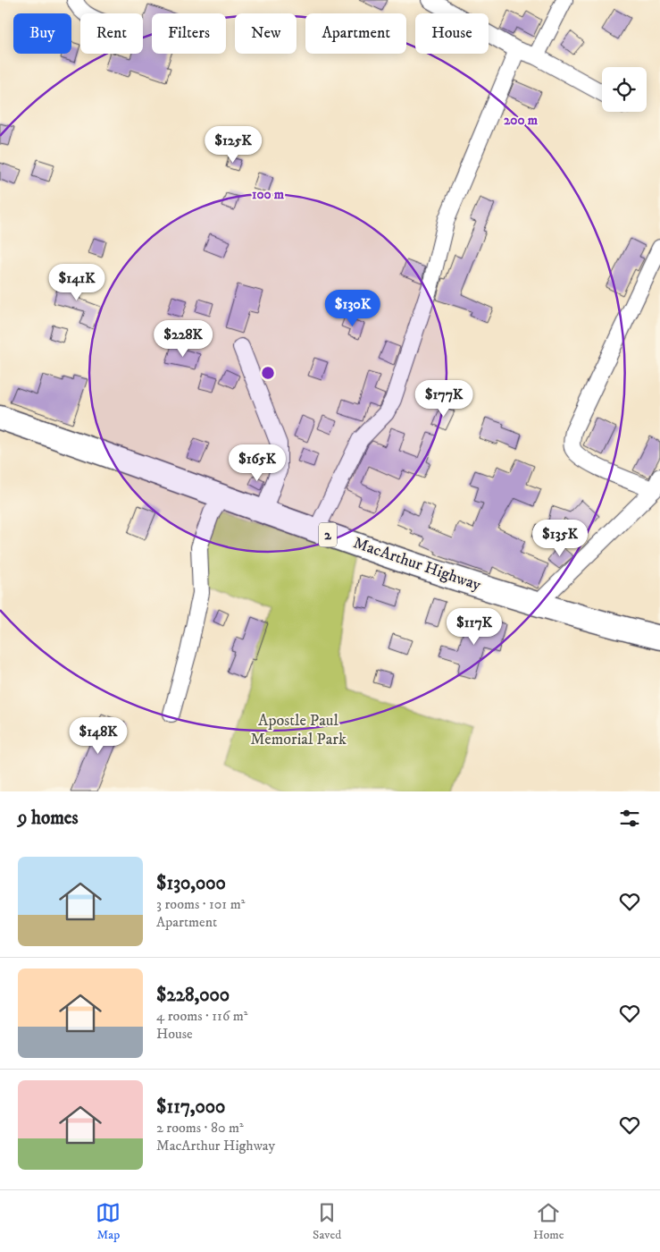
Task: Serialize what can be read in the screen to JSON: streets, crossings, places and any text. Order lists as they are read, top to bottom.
{
  "streets": {
    "highway": ["2", "MacArthur Highway"]
  },
  "parks": ["Apostle Paul Memorial Park"],
  "page": {
    "chip": [
      "Buy",
      "Rent",
      "Filters",
      "New",
      "Apartment",
      "House"
    ],
    "price": [
      "$125K",
      "$141K",
      "$130K",
      "$228K",
      "$177K",
      "$165K",
      "$135K",
      "$117K",
      "$148K"
    ],
    "heading": "9 homes",
    "list": [
      {
        "name": "$130,000",
        "note": "3 rooms · 101 m² · Apartment"
      },
      {
        "name": "$228,000",
        "note": "4 rooms · 116 m² · House"
      },
      {
        "name": "$117,000",
        "note": "2 rooms · 80 m² · MacArthur Highway"
      }
    ],
    "tabs": ["Map", "Saved", "Home"]
  },
  "rings": ["200 m", "100 m"]
}
